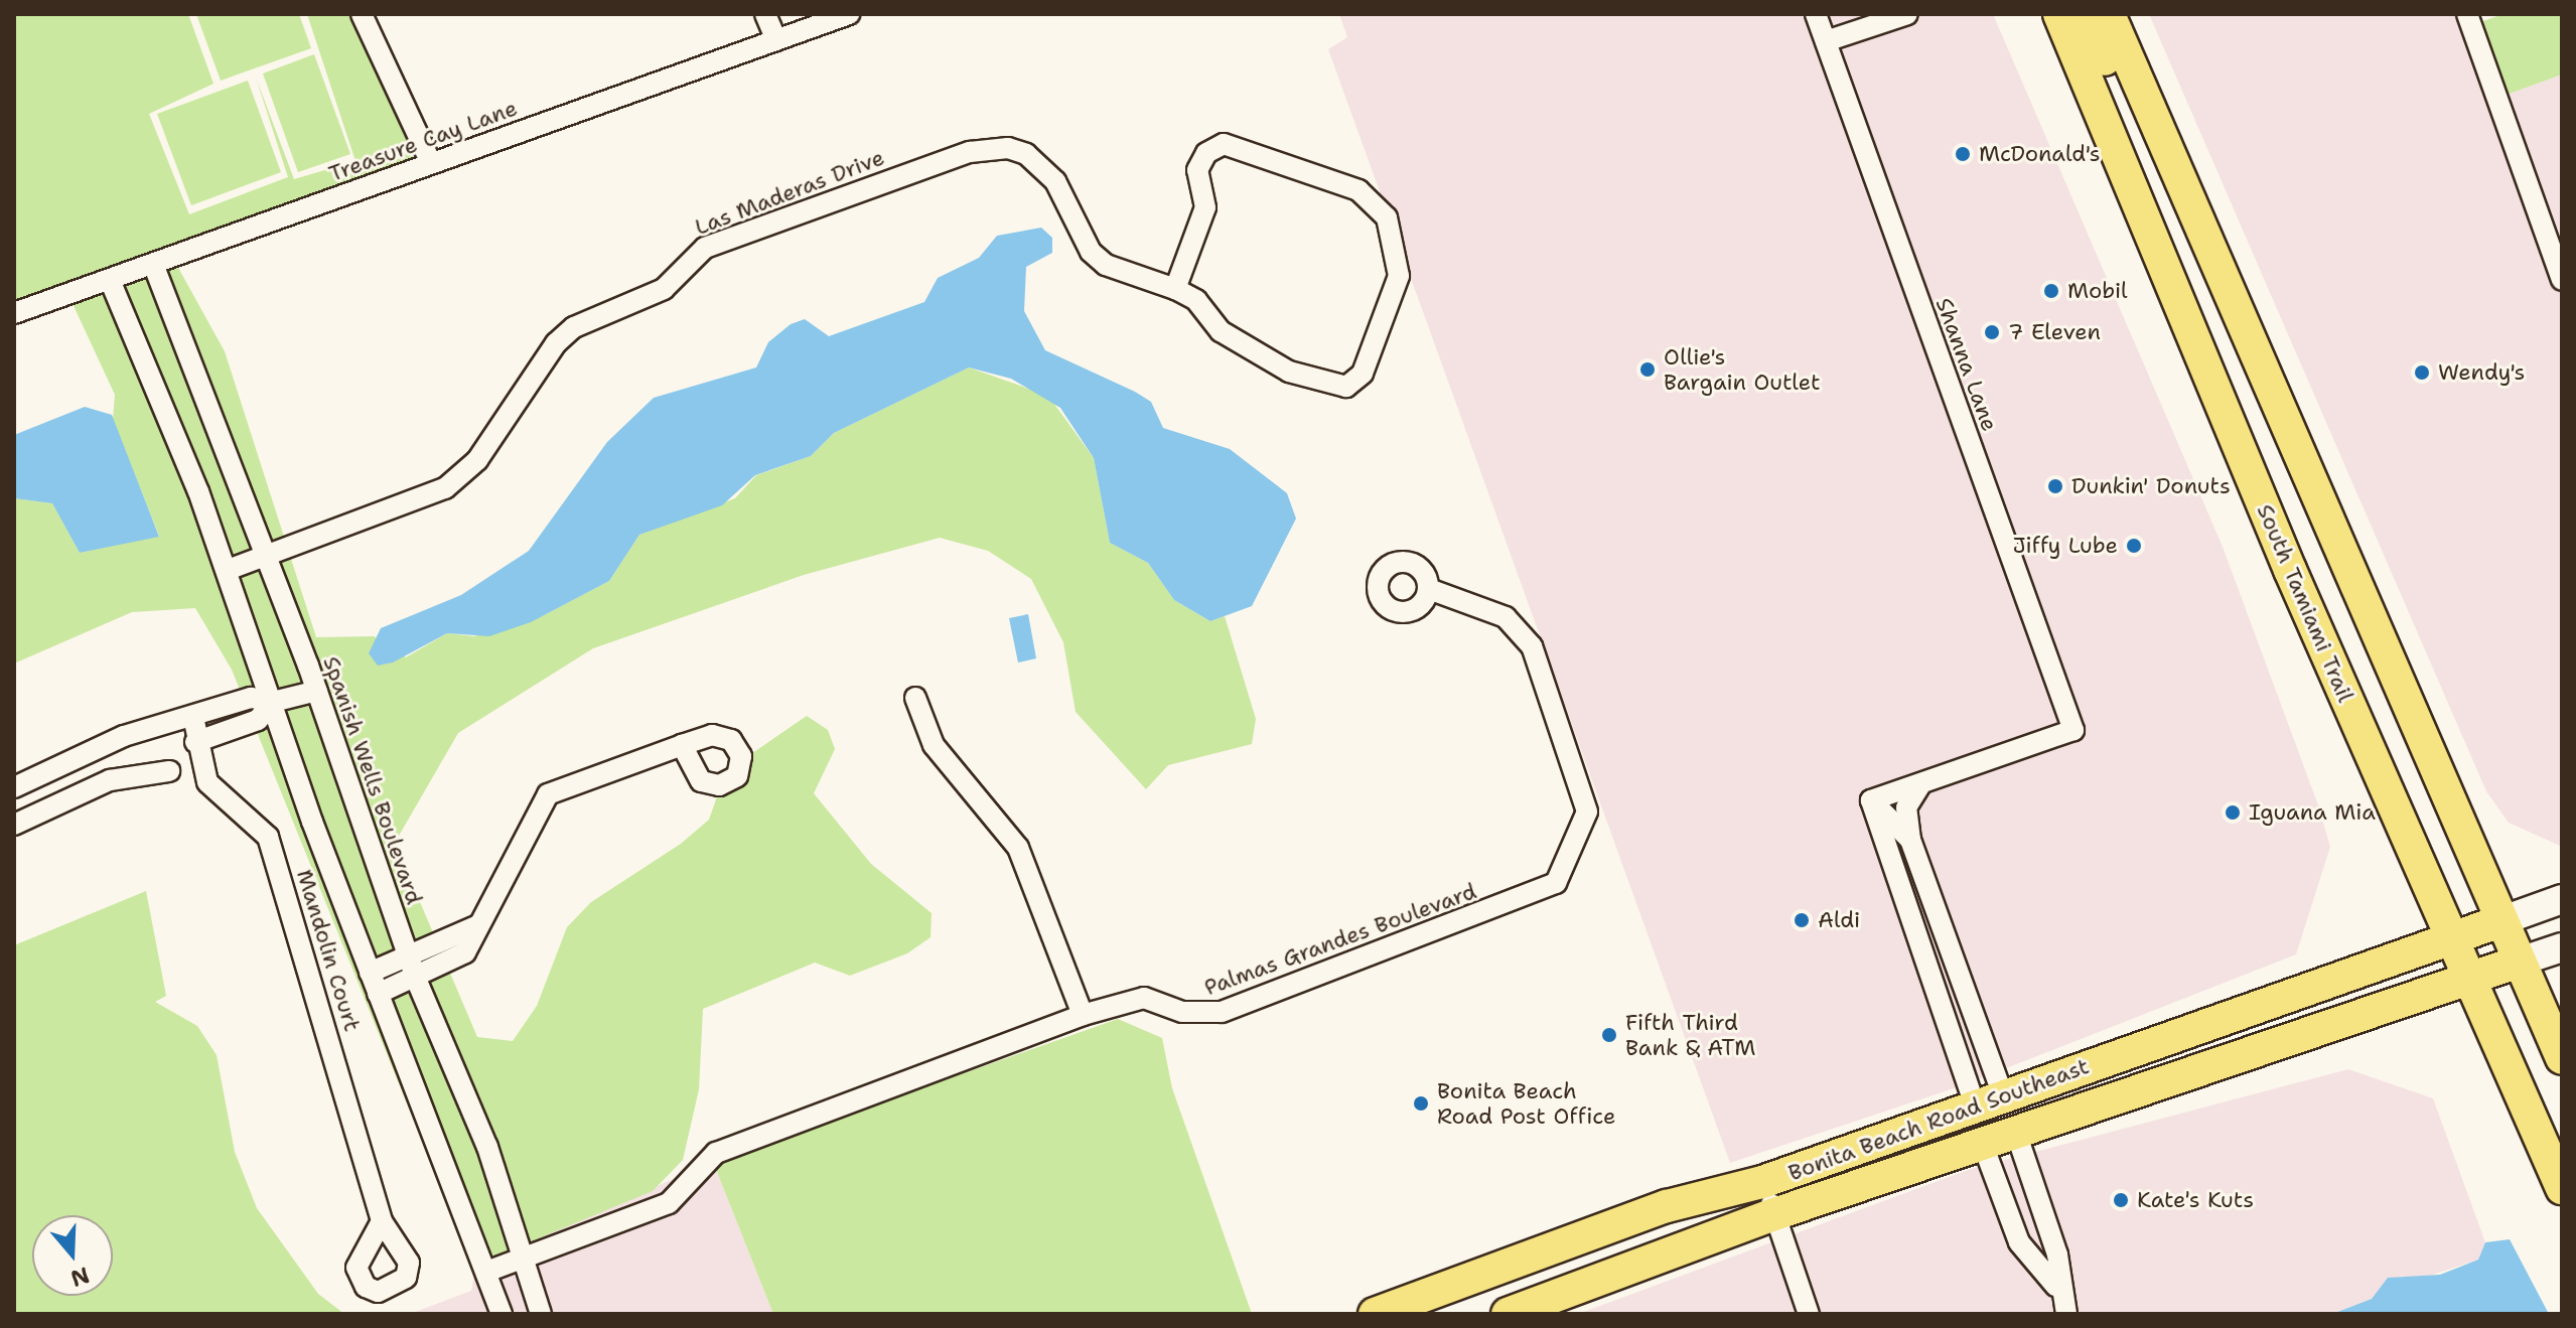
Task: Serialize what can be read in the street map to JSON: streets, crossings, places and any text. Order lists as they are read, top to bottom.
{
  "streets": {
    "main road": ["South Tamiami Trail", "Bonita Beach Road Southeast"],
    "street": [
      "Treasure Cay Lane",
      "Las Maderas Drive",
      "Shanna Lane",
      "Spanish Wells Boulevard",
      "Palmas Grandes Boulevard",
      "Mandolin Court"
    ]
  },
  "crossings": [
    ["Treasure Cay Lane", "Spanish Wells Boulevard"],
    ["Las Maderas Drive", "Spanish Wells Boulevard"],
    ["South Tamiami Trail", "Bonita Beach Road Southeast"],
    ["Spanish Wells Boulevard", "Palmas Grandes Boulevard"]
  ],
  "places": [
    "McDonald's",
    "Mobil",
    "7 Eleven",
    "Ollie's Bargain Outlet",
    "Wendy's",
    "Dunkin' Donuts",
    "Jiffy Lube",
    "Iguana Mia",
    "Aldi",
    "Fifth Third Bank & ATM",
    "Bonita Beach Road Post Office",
    "Kate's Kuts"
  ],
  "north": "bottom"
}
